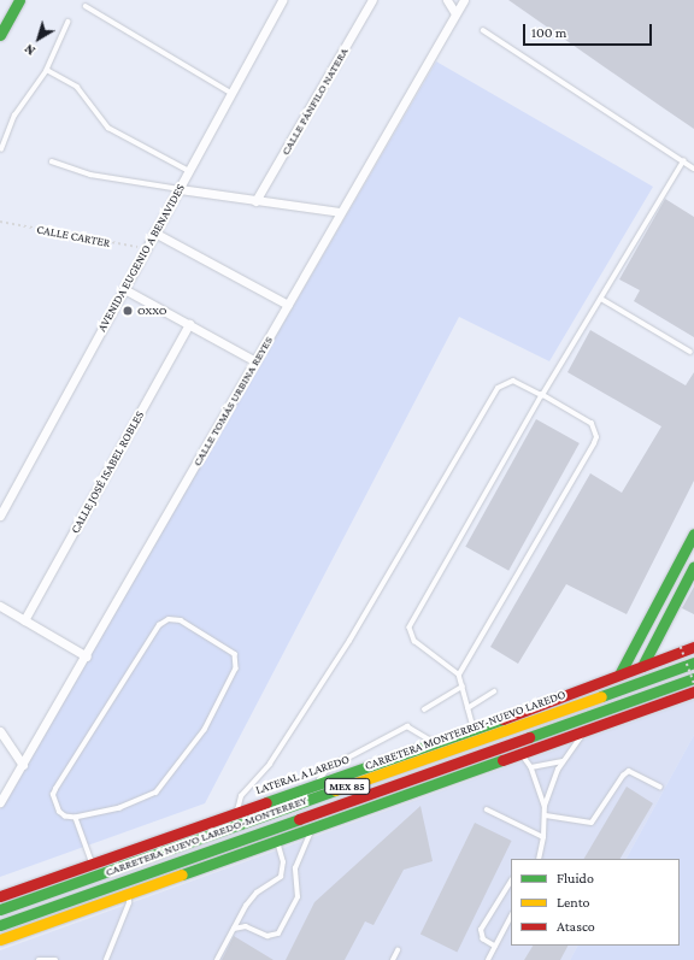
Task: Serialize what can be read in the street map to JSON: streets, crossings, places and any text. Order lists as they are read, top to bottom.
{
  "streets": {
    "main road": [
      "CARRETERA MONTERREY-NUEVO LAREDO",
      "LATERAL A LAREDO",
      "MEX 85",
      "CARRETERA NUEVO LAREDO-MONTERREY"
    ],
    "street": [
      "CALLE PÁNFILO NATERA",
      "AVENIDA EUGENIO A BENAVIDES",
      "CALLE TOMÁS URBINA REYES",
      "CALLE JOSÉ ISABEL ROBLES"
    ],
    "path": ["CALLE CARTER"]
  },
  "crossings": [
    ["CALLE CARTER", "AVENIDA EUGENIO A BENAVIDES"],
    ["CARRETERA MONTERREY-NUEVO LAREDO", "LATERAL A LAREDO"]
  ],
  "places": ["OXXO"],
  "legend": ["Fluido", "Lento", "Atasco"],
  "scale_bar": "100 m",
  "north": "bottom left"
}
